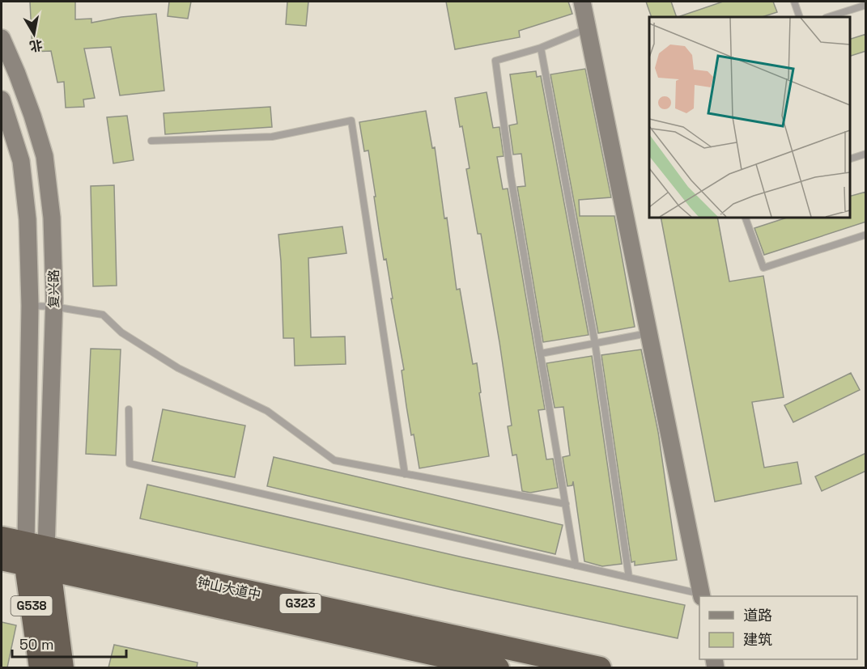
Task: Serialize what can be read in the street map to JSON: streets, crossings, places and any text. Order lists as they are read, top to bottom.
{
  "streets": {
    "highway": ["钟山大道中", "G323", "G538"],
    "main road": ["复兴路"]
  },
  "crossings": [
    ["复兴路", "钟山大道中"],
    ["复兴路", "G538"],
    ["钟山大道中", "G538"]
  ],
  "legend": ["道路", "建筑"],
  "scale_bar": "50 m",
  "north": "bottom"
}
